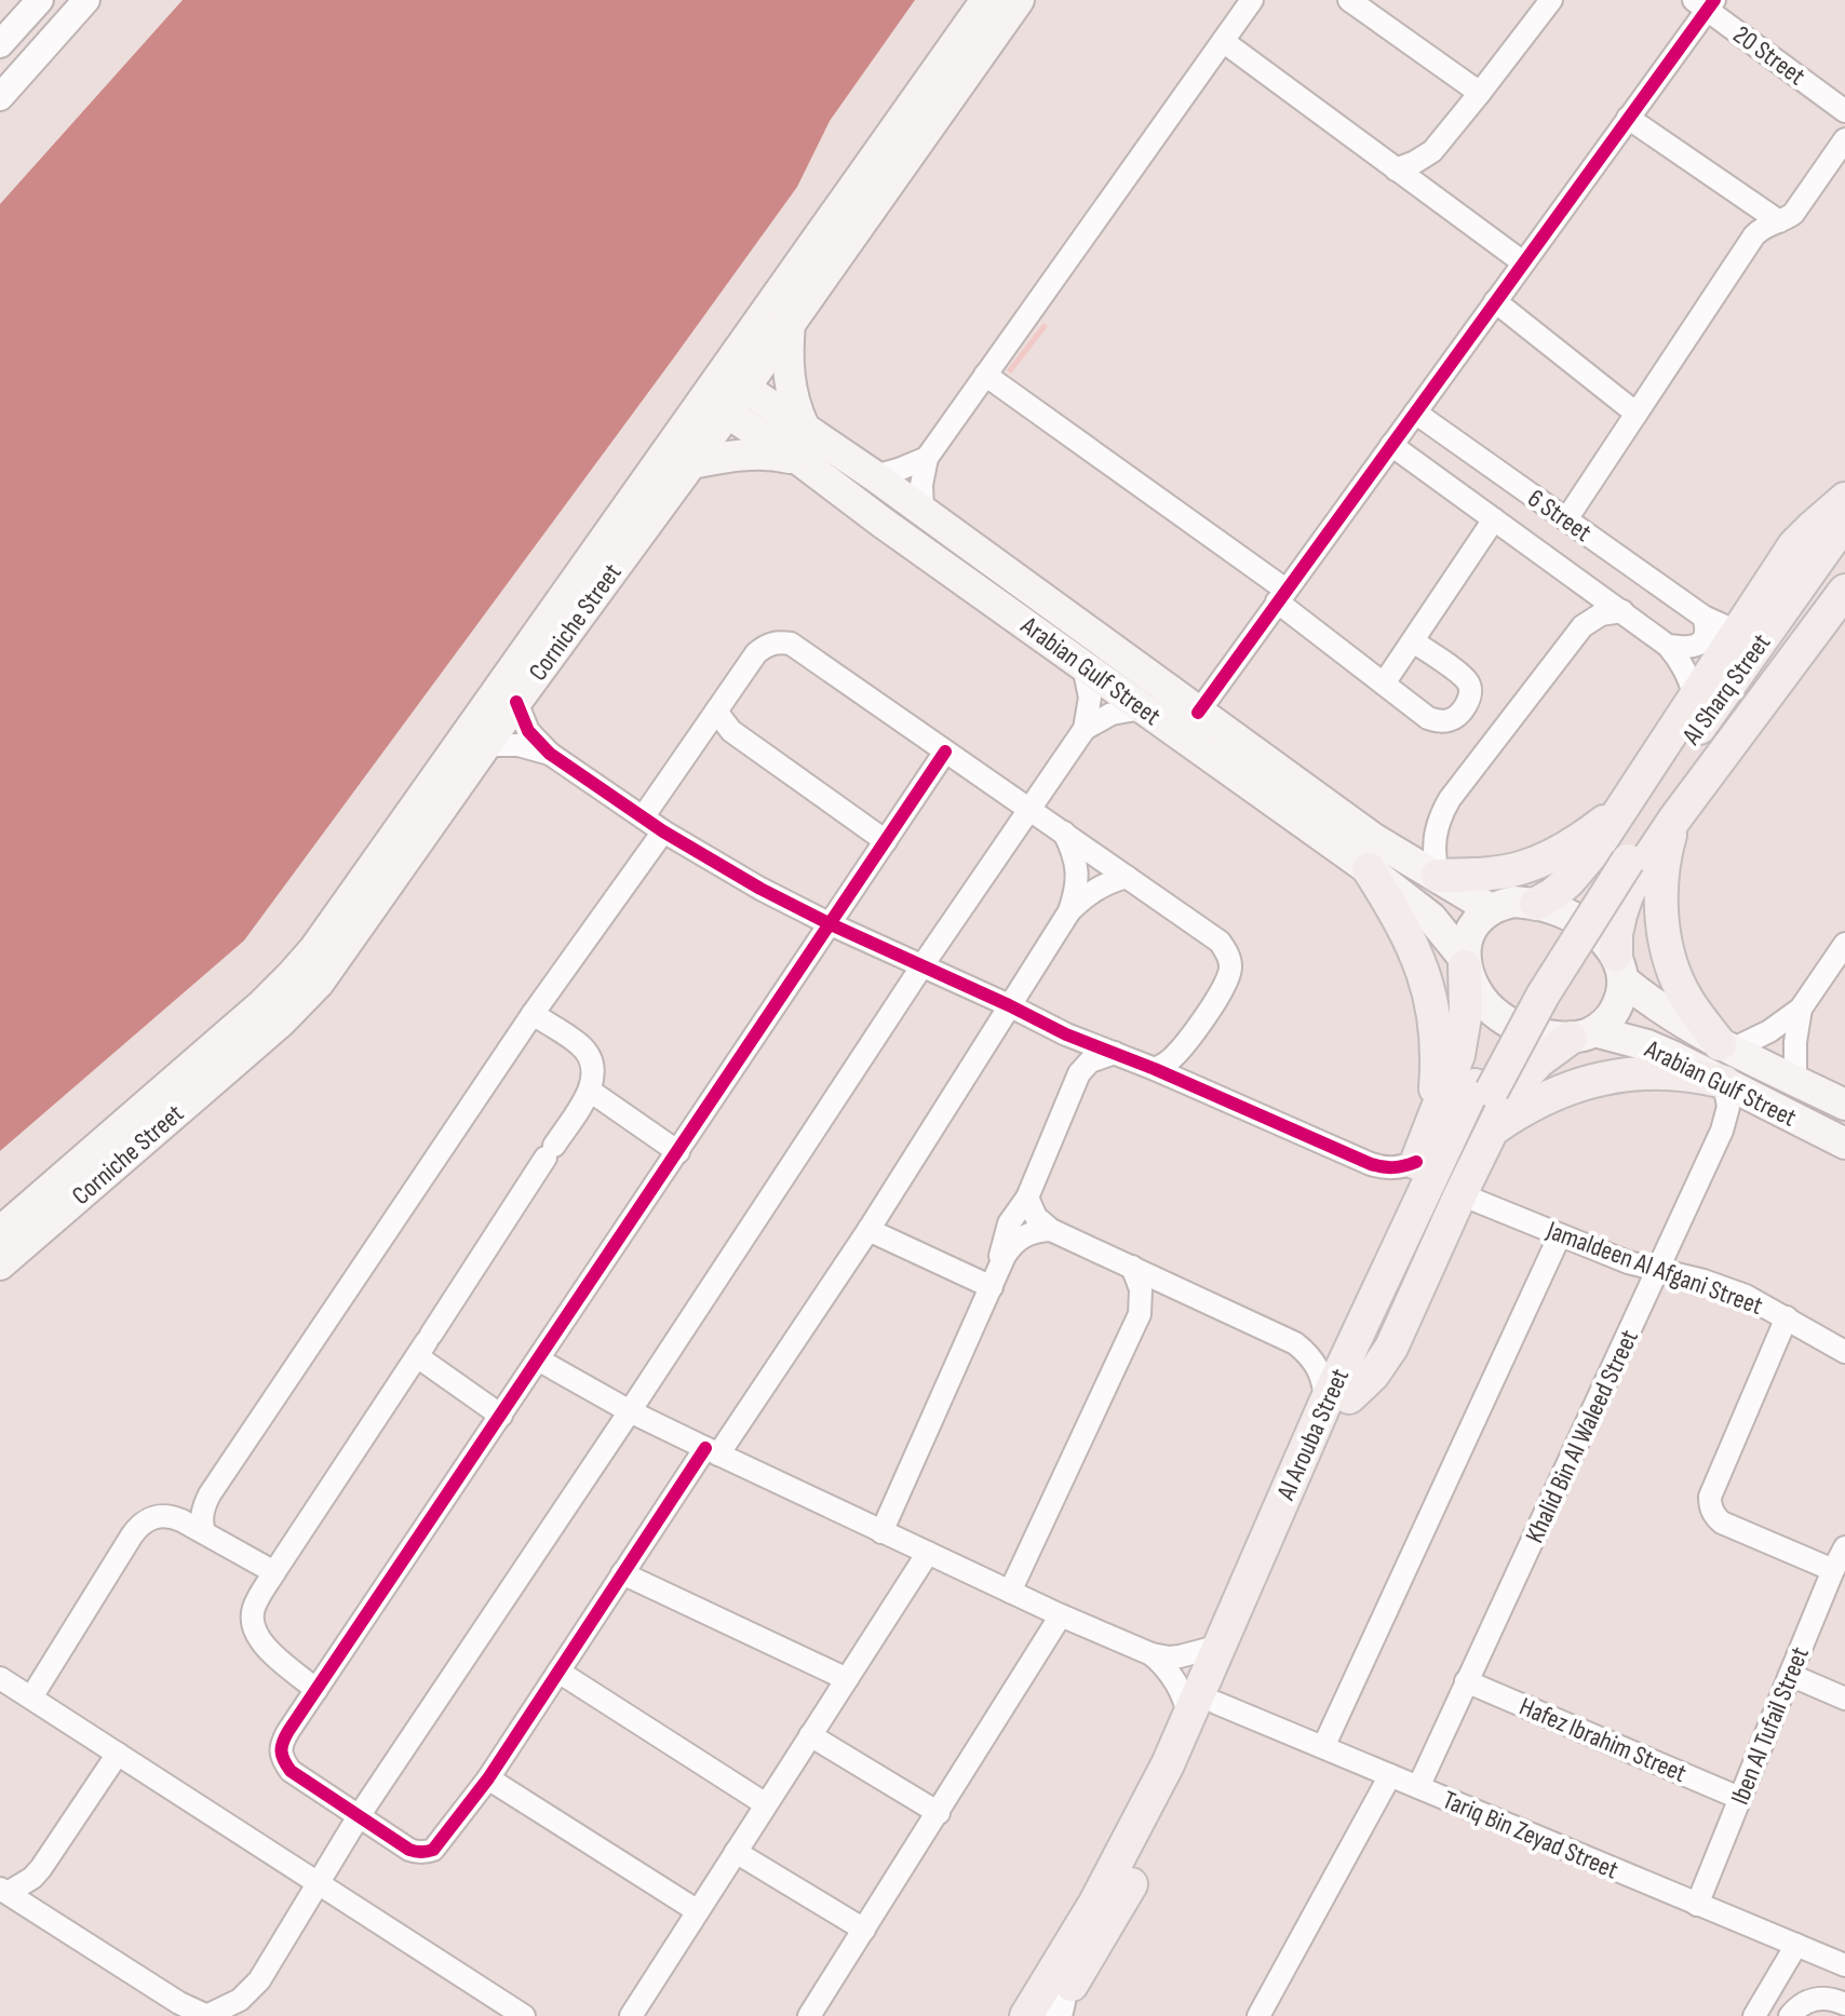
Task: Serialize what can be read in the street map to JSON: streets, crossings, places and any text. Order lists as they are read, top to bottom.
{
  "streets": {
    "main road": [
      "Corniche Street",
      "Arabian Gulf Street",
      "Al Sharq Street",
      "Al Arouba Street"
    ],
    "street": [
      "20 Street",
      "6 Street",
      "Jamaldeen Al Afgani Street",
      "Khalid Bin Al Waleed Street",
      "Iben Al Tufail Street",
      "Hafez Ibrahim Street",
      "Tariq Bin Zeyad Street"
    ]
  },
  "crossings": [
    ["Corniche Street", "Arabian Gulf Street"],
    ["Arabian Gulf Street", "Khalid Bin Al Waleed Street"],
    ["Al Sharq Street", "Al Arouba Street"],
    ["Jamaldeen Al Afgani Street", "Khalid Bin Al Waleed Street"],
    ["Al Arouba Street", "Tariq Bin Zeyad Street"],
    ["Khalid Bin Al Waleed Street", "Hafez Ibrahim Street"],
    ["Khalid Bin Al Waleed Street", "Tariq Bin Zeyad Street"],
    ["Iben Al Tufail Street", "Hafez Ibrahim Street"],
    ["Iben Al Tufail Street", "Tariq Bin Zeyad Street"]
  ]
}
